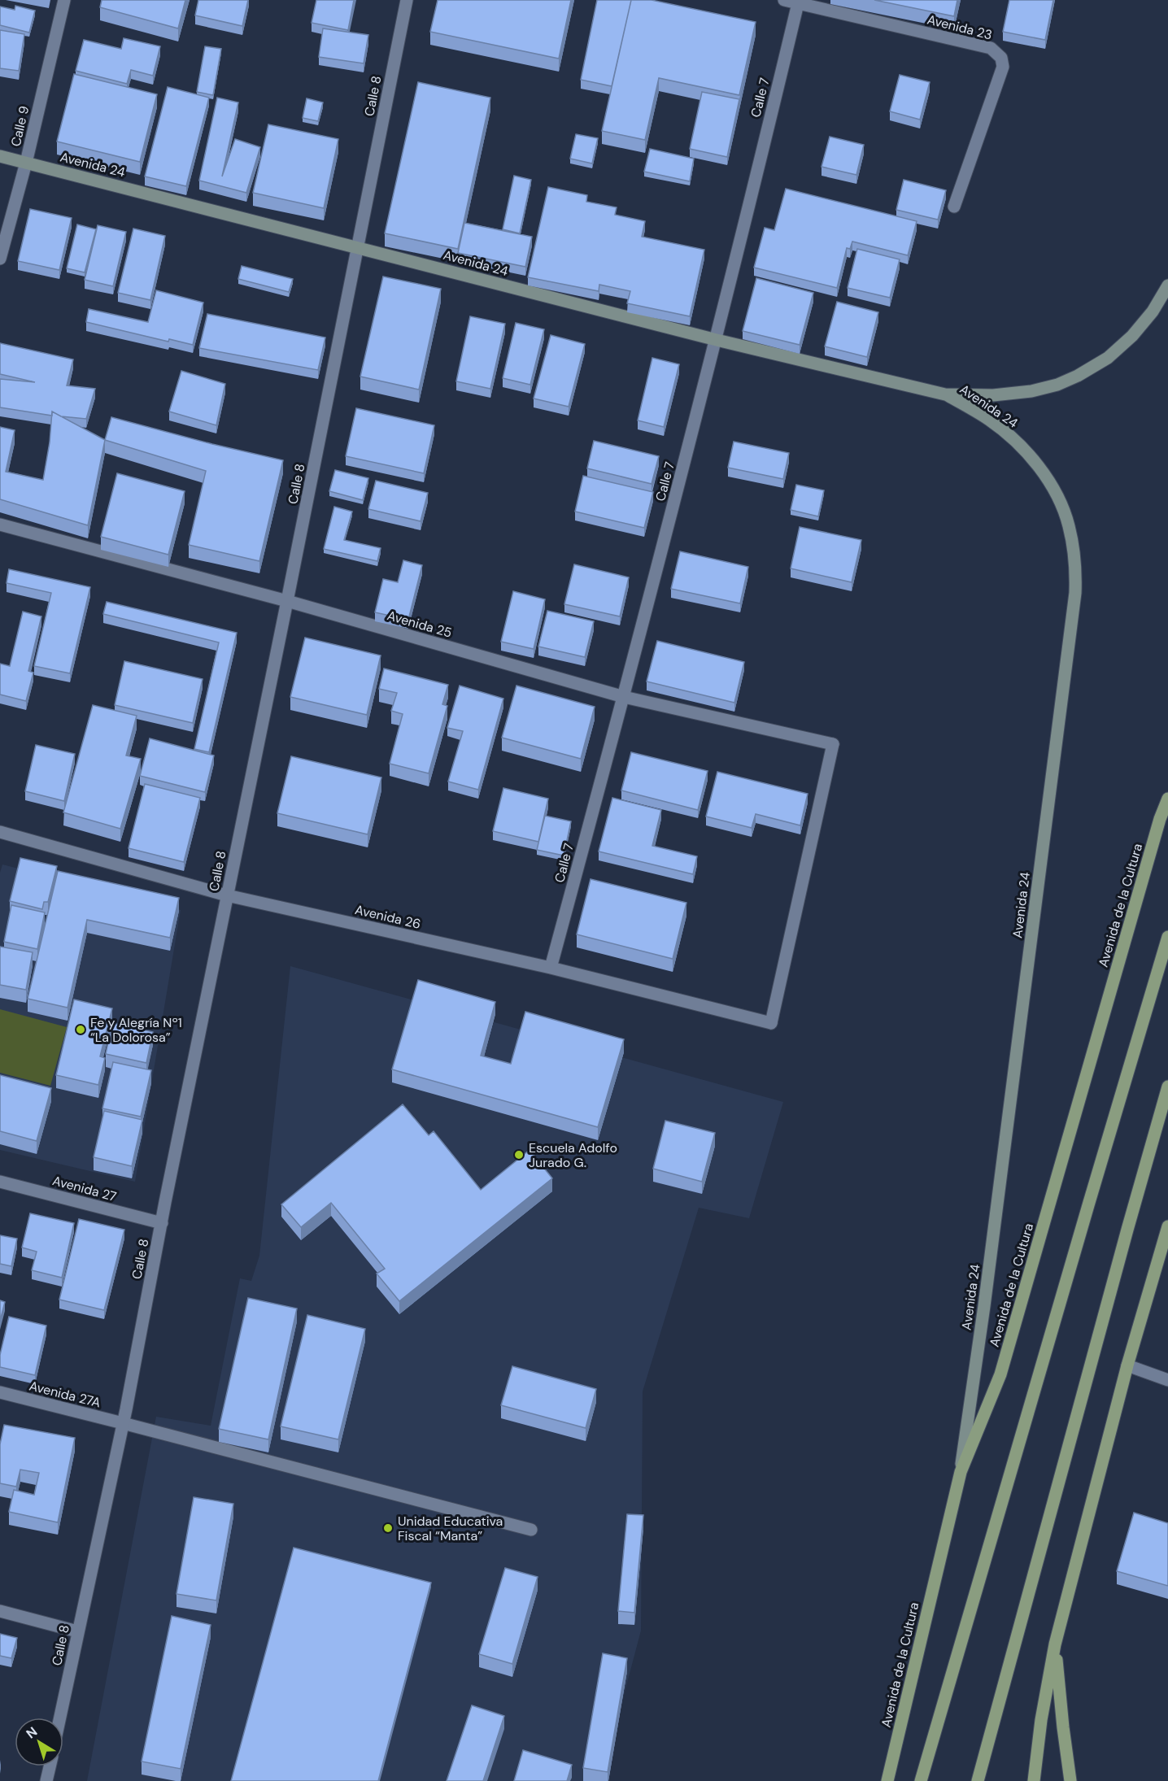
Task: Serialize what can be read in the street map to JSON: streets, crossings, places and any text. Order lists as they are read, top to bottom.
{
  "streets": {
    "main road": ["Avenida 24", "Avenida de la Cultura"],
    "street": [
      "Avenida 23",
      "Calle 8",
      "Calle 7",
      "Calle 9",
      "Avenida 25",
      "Avenida 26",
      "Avenida 27",
      "Avenida 27A"
    ]
  },
  "crossings": [
    ["Avenida 23", "Calle 7"],
    ["Calle 8", "Avenida 24"],
    ["Calle 8", "Avenida 25"],
    ["Calle 8", "Avenida 26"],
    ["Calle 8", "Avenida 27"],
    ["Calle 8", "Avenida 27A"],
    ["Calle 7", "Avenida 24"],
    ["Calle 7", "Avenida 25"],
    ["Calle 7", "Avenida 26"],
    ["Calle 9", "Avenida 24"],
    ["Avenida 24", "Avenida de la Cultura"],
    ["Avenida 25", "Avenida 26"]
  ],
  "places": ["Fe y Alegría Nº1 “La Dolorosa”", "Escuela Adolfo Jurado G.", "Unidad Educativa Fiscal “Manta”"],
  "north": "top left"
}
